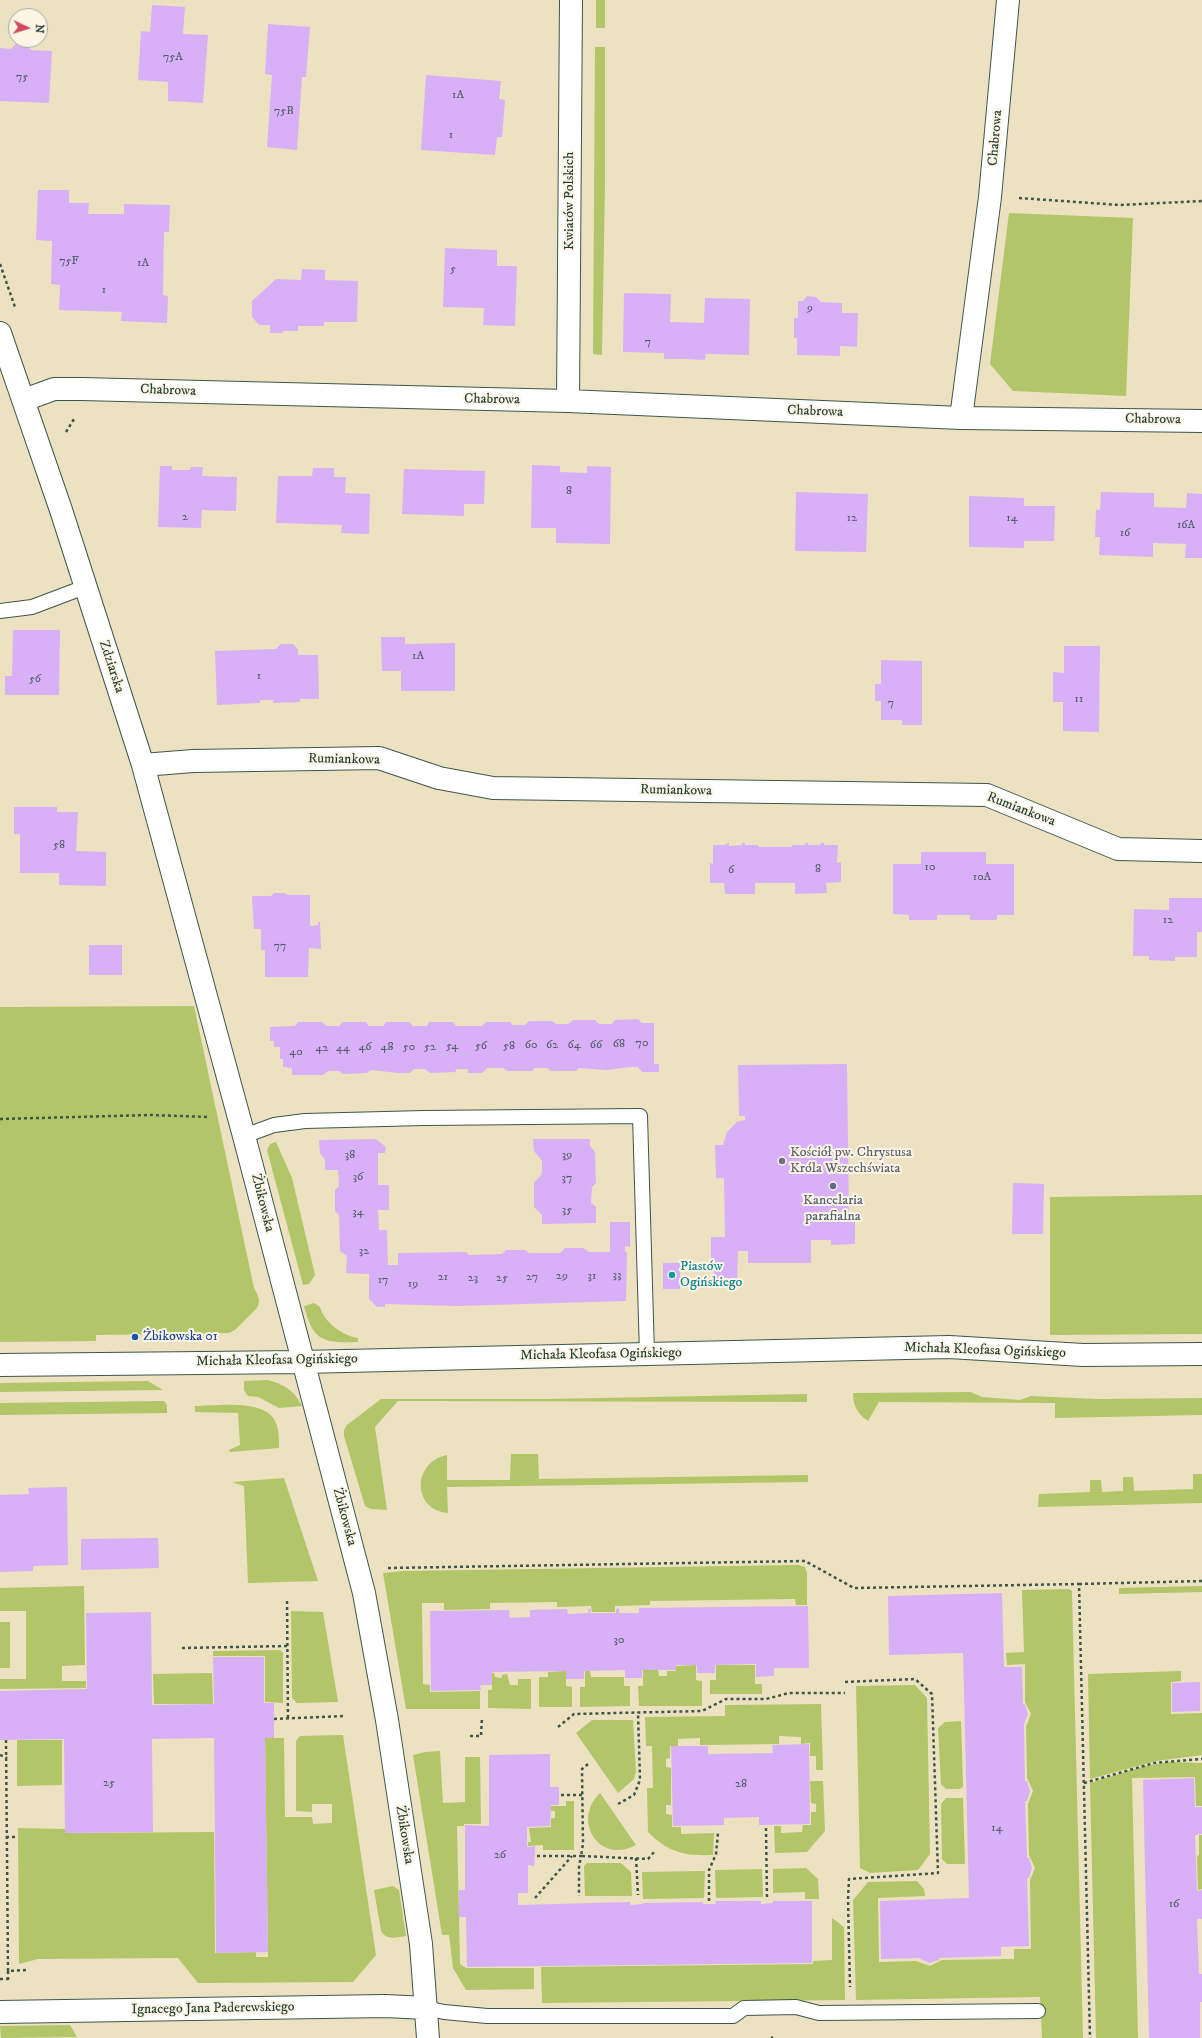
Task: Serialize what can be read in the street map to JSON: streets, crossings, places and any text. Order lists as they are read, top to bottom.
{
  "streets": {
    "street": [
      "Chabrowa",
      "Kwiatów Polskich",
      "Zdziarska",
      "Rumiankowa",
      "Żbikowska",
      "Michała Kleofasa Ogińskiego",
      "Ignacego Jana Paderewskiego"
    ]
  },
  "crossings": [
    ["Chabrowa", "Kwiatów Polskich"],
    ["Chabrowa", "Zdziarska"],
    ["Zdziarska", "Rumiankowa"],
    ["Zdziarska", "Żbikowska"],
    ["Żbikowska", "Michała Kleofasa Ogińskiego"],
    ["Żbikowska", "Ignacego Jana Paderewskiego"]
  ],
  "places": [
    "Kościół pw. Chrystusa Króla Wszechświata",
    "Kancelaria parafialna",
    "Piastów Ogińskiego",
    "Żbikowska 01"
  ],
  "house_numbers": [
    "75A",
    "75",
    "1A",
    "75B",
    "1",
    "75F",
    "1A",
    "5",
    "1",
    "9",
    "7",
    "8",
    "2",
    "12",
    "14",
    "16A",
    "16",
    "1A",
    "1",
    "56",
    "11",
    "7",
    "58",
    "10",
    "8",
    "6",
    "10A",
    "12",
    "77",
    "70",
    "68",
    "60",
    "62",
    "64",
    "66",
    "54",
    "56",
    "58",
    "46",
    "48",
    "50",
    "52",
    "42",
    "44",
    "40",
    "38",
    "39",
    "36",
    "37",
    "35",
    "34",
    "32",
    "33",
    "29",
    "31",
    "21",
    "27",
    "23",
    "25",
    "17",
    "19",
    "30",
    "25",
    "28",
    "14",
    "26",
    "16"
  ],
  "north": "right"
}
